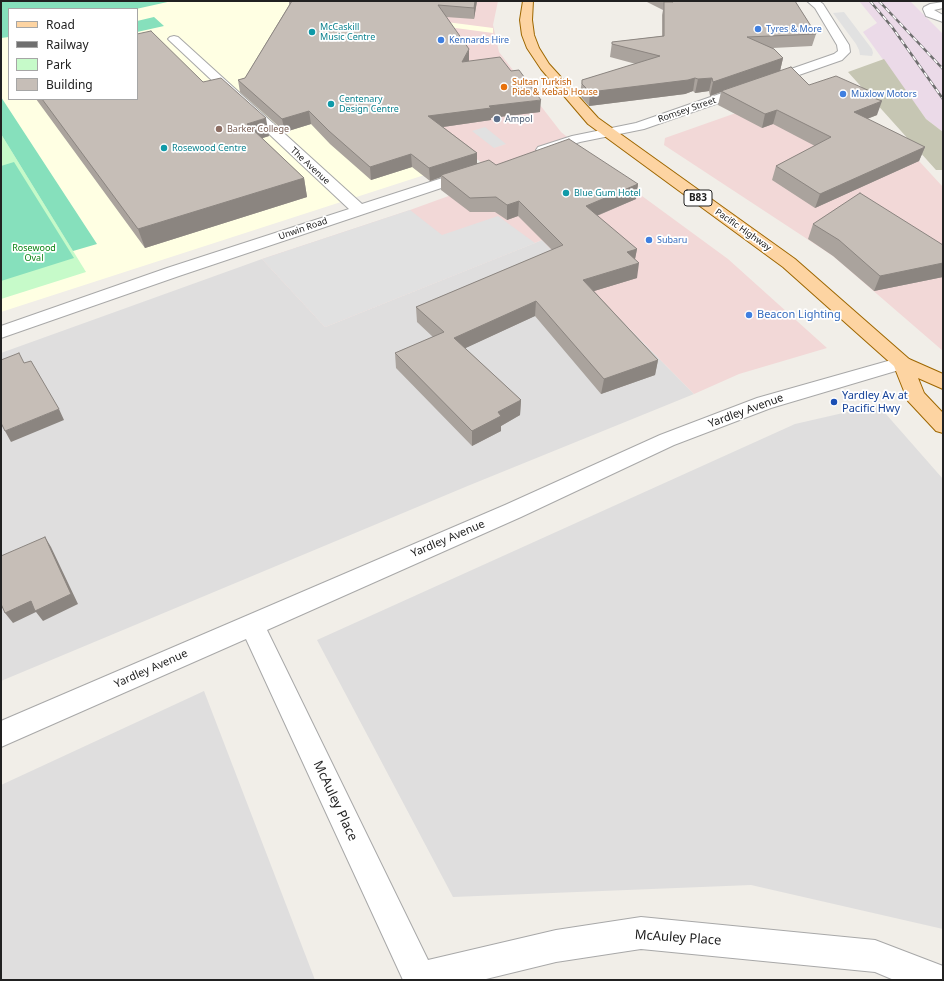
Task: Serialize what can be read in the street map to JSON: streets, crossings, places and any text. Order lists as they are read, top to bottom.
{
  "streets": {
    "main road": ["B83", "Pacific Highway"],
    "street": [
      "Romsey Street",
      "The Avenue",
      "Unwin Road",
      "Yardley Avenue",
      "McAuley Place"
    ]
  },
  "crossings": [
    ["Romsey Street", "Pacific Highway"],
    ["The Avenue", "Unwin Road"],
    ["Pacific Highway", "Yardley Avenue"],
    ["Yardley Avenue", "McAuley Place"]
  ],
  "parks": ["Rosewood Oval"],
  "places": [
    "Tyres & More",
    "McCaskill Music Centre",
    "Kennards Hire",
    "Sultan Turkish Pide & Kebab House",
    "Muxlow Motors",
    "Centenary Design Centre",
    "Ampol",
    "Barker College",
    "Rosewood Centre",
    "Blue Gum Hotel",
    "Subaru",
    "Beacon Lighting",
    "Yardley Av at Pacific Hwy"
  ],
  "legend": [
    "Road",
    "Railway",
    "Park",
    "Building"
  ]
}
